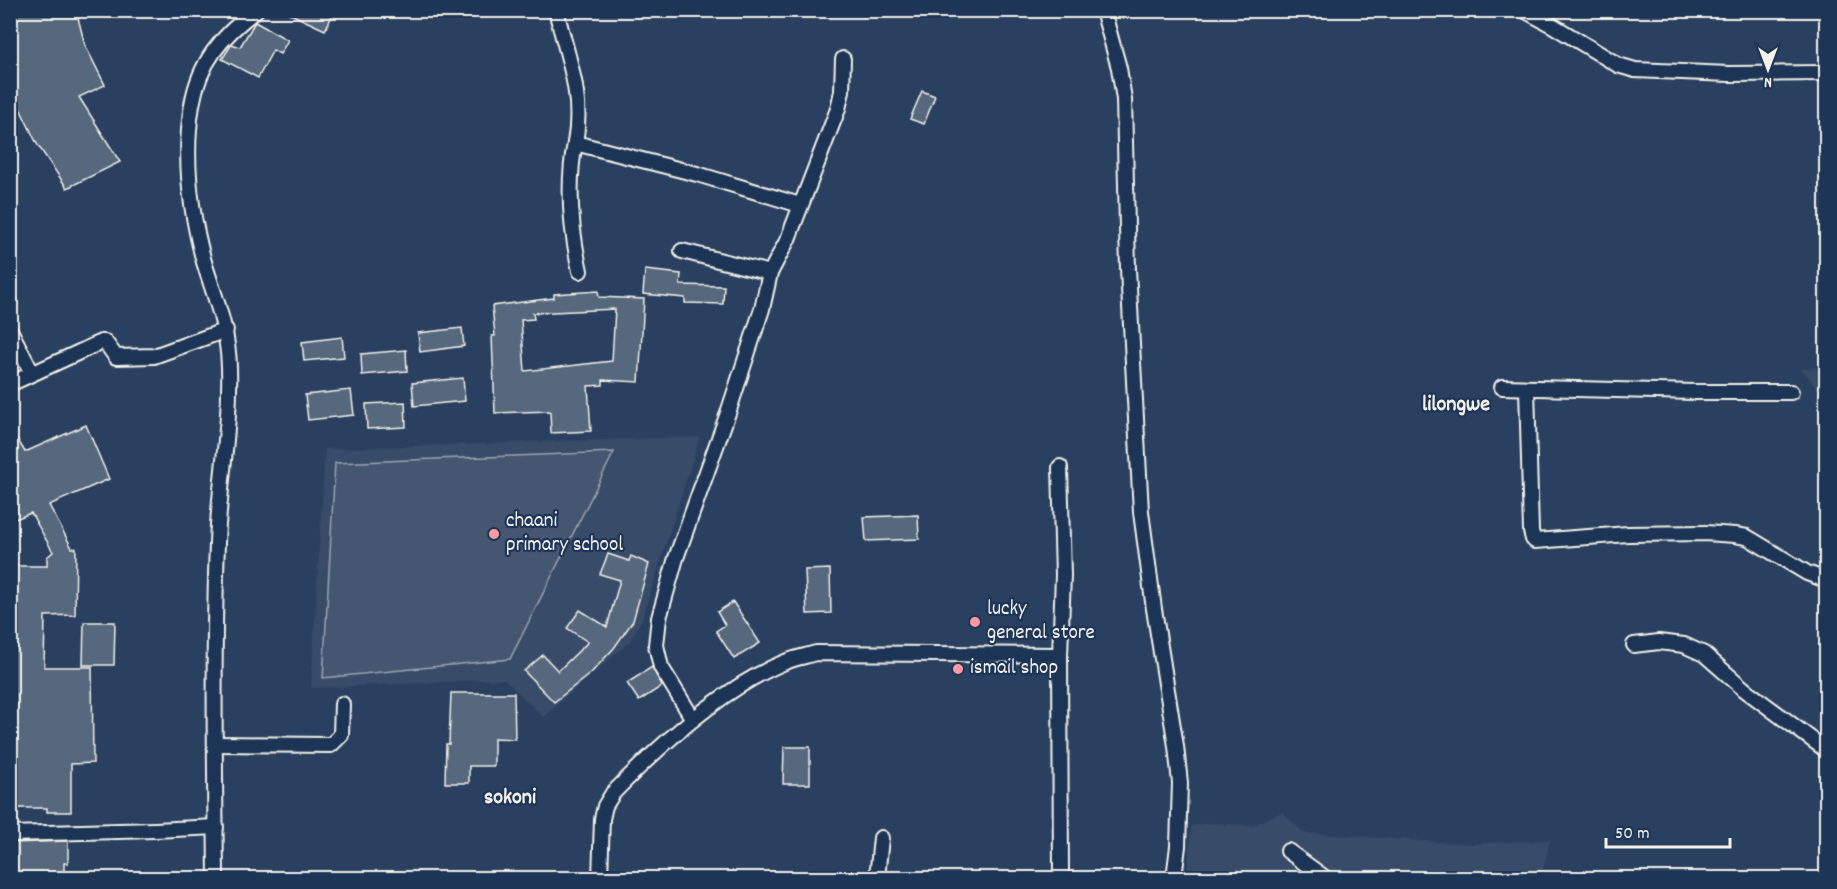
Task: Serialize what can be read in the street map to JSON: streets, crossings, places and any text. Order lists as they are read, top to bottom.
{
  "districts": ["lilongwe", "sokoni"],
  "places": ["chaani primary school", "lucky general store", "ismail shop"],
  "scale_bar": "50 m",
  "north": "bottom"
}
